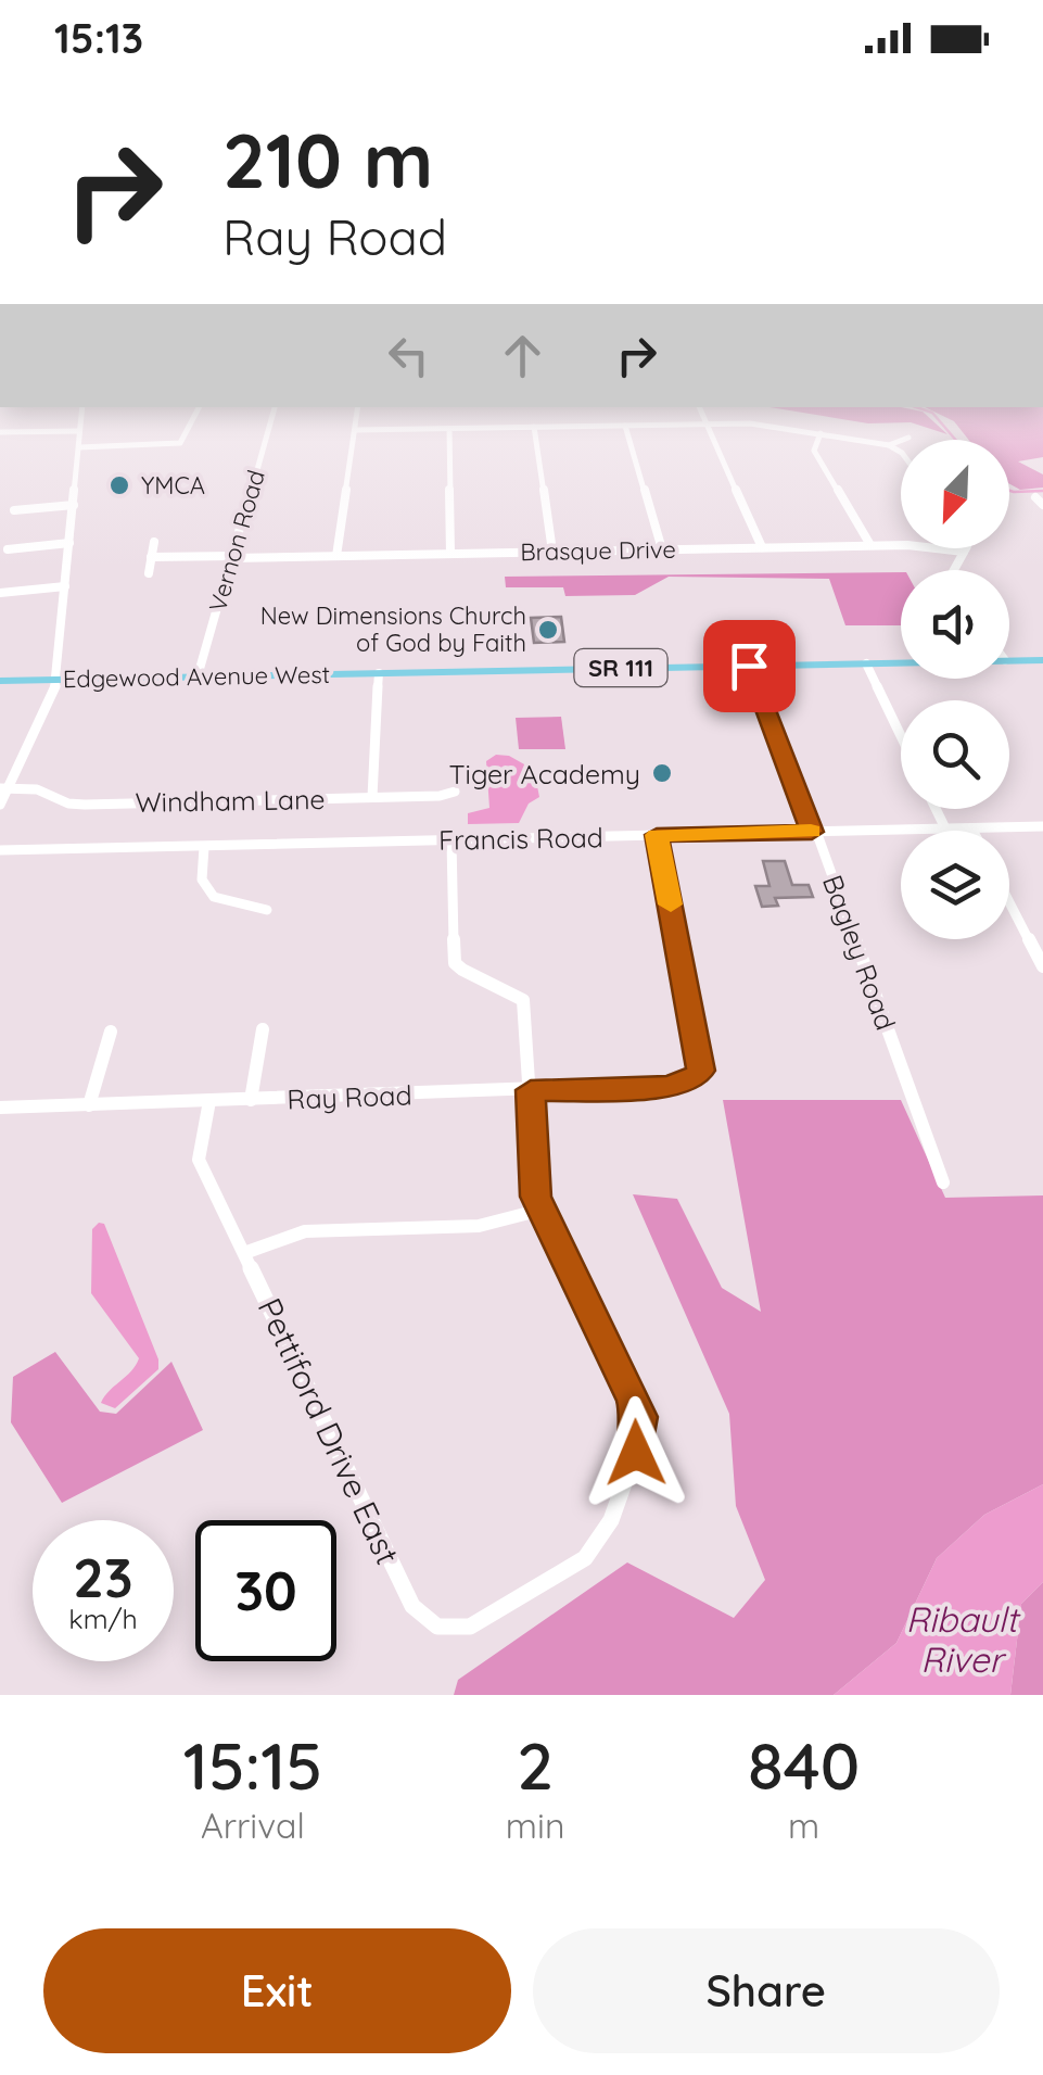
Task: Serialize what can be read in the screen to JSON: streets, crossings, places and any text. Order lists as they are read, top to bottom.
{
  "streets": {
    "main road": ["SR 111", "Edgewood Avenue West"],
    "street": [
      "Vernon Road",
      "Brasque Drive",
      "Windham Lane",
      "Francis Road",
      "Bagley Road",
      "Ray Road",
      "Pettiford Drive East"
    ]
  },
  "crossings": [
    ["Vernon Road", "Brasque Drive"],
    ["Vernon Road", "Edgewood Avenue West"],
    ["Edgewood Avenue West", "Bagley Road"],
    ["Francis Road", "Bagley Road"],
    ["Francis Road", "Ray Road"],
    ["Francis Road", "Pettiford Drive East"],
    ["Ray Road", "Pettiford Drive East"]
  ],
  "water": ["Ribault River"],
  "places": ["YMCA", "New Dimensions Church of God by Faith", "Tiger Academy"],
  "north": "bottom left",
  "page": {
    "status": "15:13",
    "turn": ["210 m", "Ray Road"],
    "speed": "23 km/h",
    "limit": "30",
    "eta": [
      "15:15",
      "Arrival",
      "2",
      "min",
      "840",
      "m"
    ],
    "buttons": ["Exit", "Share"]
  }
}
